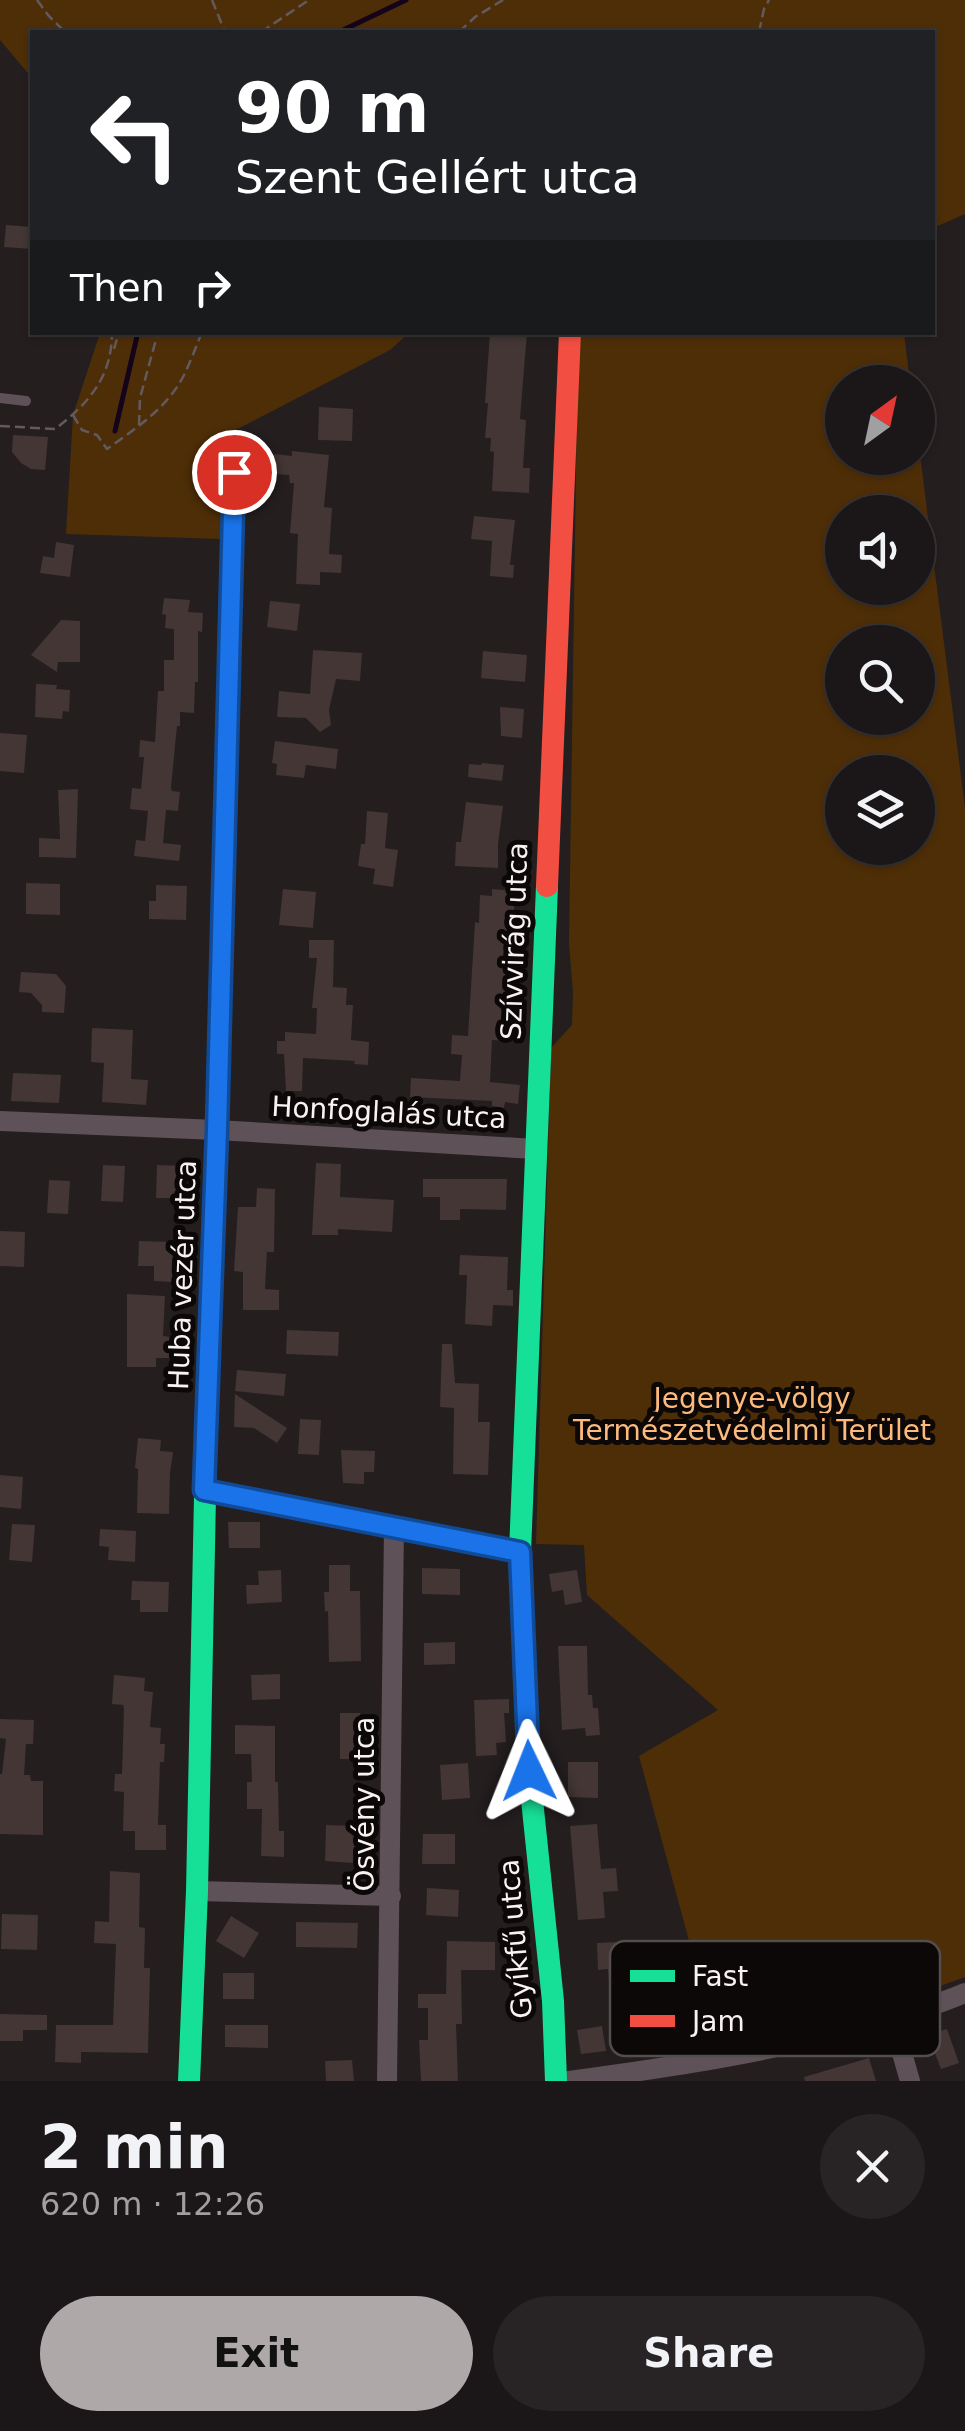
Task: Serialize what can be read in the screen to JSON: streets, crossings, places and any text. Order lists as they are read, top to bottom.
{
  "streets": {
    "street": [
      "Szívvirág utca",
      "Honfoglalás utca",
      "Huba vezér utca",
      "Ösvény utca",
      "Gyíkfű utca"
    ]
  },
  "crossings": [
    ["Szívvirág utca", "Honfoglalás utca"],
    ["Szívvirág utca", "Gyíkfű utca"],
    ["Honfoglalás utca", "Huba vezér utca"]
  ],
  "parks": ["Jegenye-völgy Természetvédelmi Terület"],
  "legend": ["Fast", "Jam"],
  "north": "top right",
  "page": {
    "turn": ["90 m", "Szent Gellért utca"],
    "then": "Then",
    "heading": ["2 min", "620 m · 12:26"],
    "buttons": ["Exit", "Share"]
  }
}
